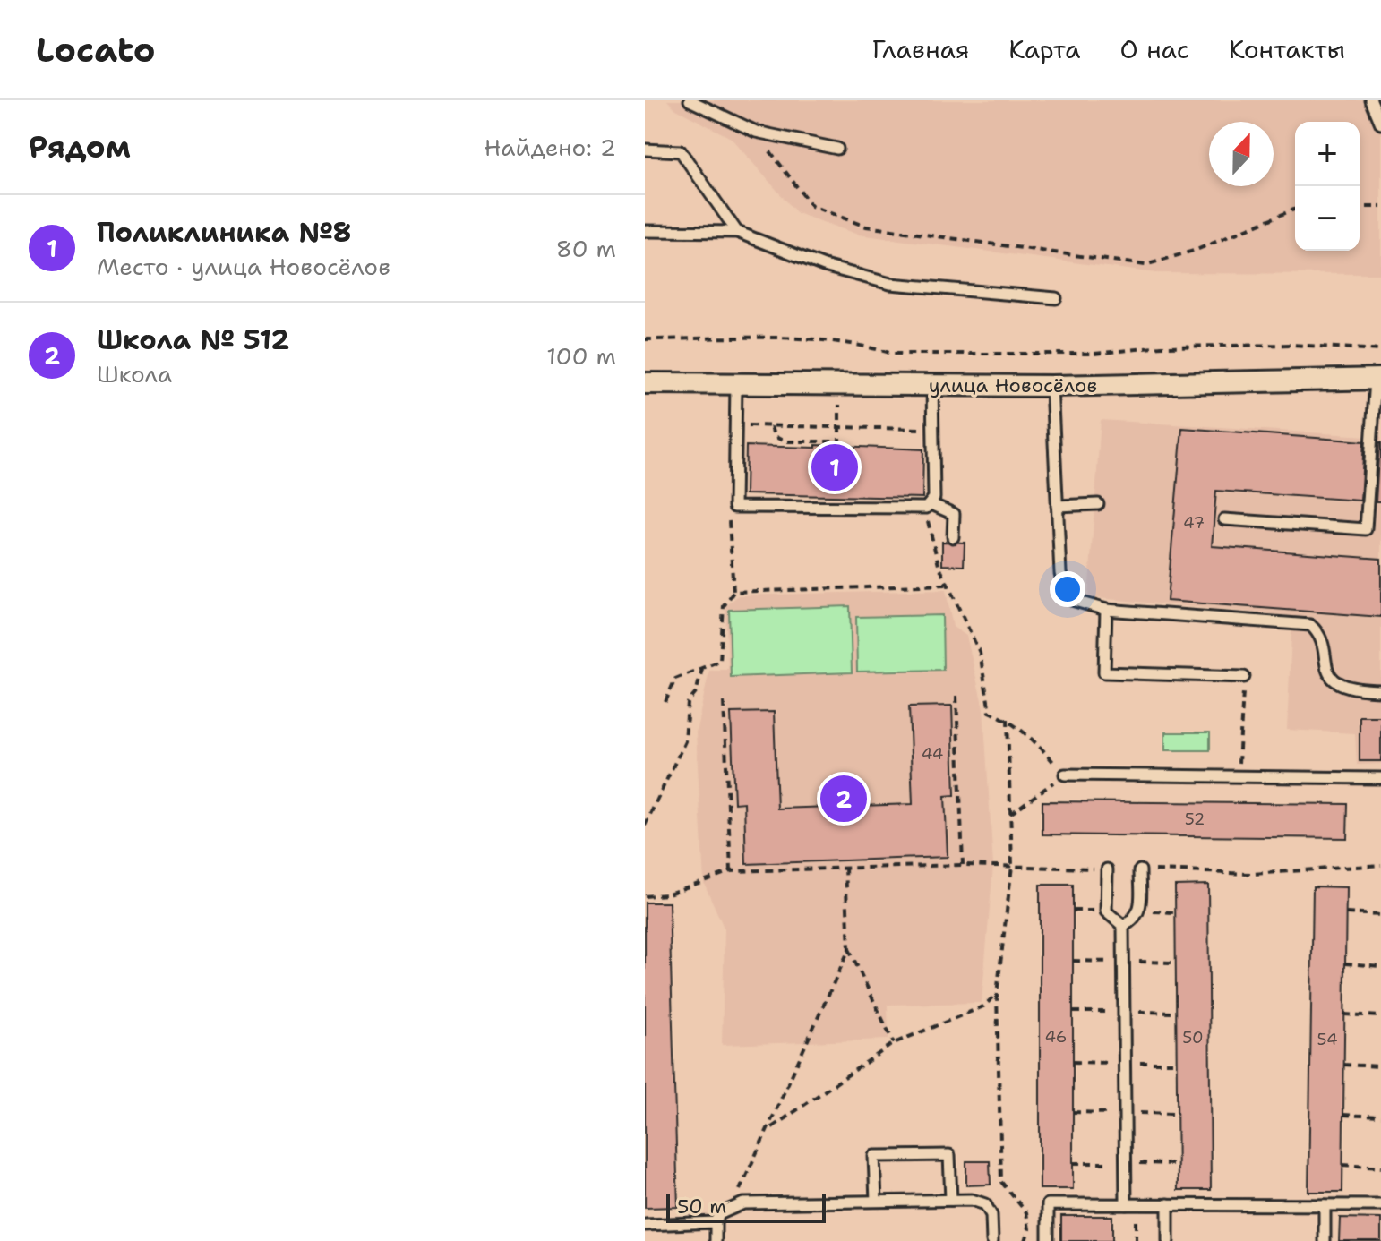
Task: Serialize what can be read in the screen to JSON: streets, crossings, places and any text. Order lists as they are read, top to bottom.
{
  "streets": {
    "street": ["улица Новосёлов"]
  },
  "house_numbers": [
    "47",
    "44",
    "52",
    "46",
    "50",
    "54"
  ],
  "scale_bar": "50 m",
  "north": "top",
  "page": {
    "header": "Locato",
    "nav": [
      "Главная",
      "Карта",
      "О нас",
      "Контакты"
    ],
    "heading": ["Рядом", "Найдено: 2"],
    "map_buttons": ["+", "−"],
    "list": [
      {
        "mark": "1",
        "name": "Поликлиника №8",
        "note": "Место · улица Новосёлов",
        "value": "80 m"
      },
      {
        "mark": "2",
        "name": "Школа № 512",
        "note": "Школа",
        "value": "100 m"
      }
    ],
    "pins": ["1", "2"],
    "scale": "50 m"
  }
}
